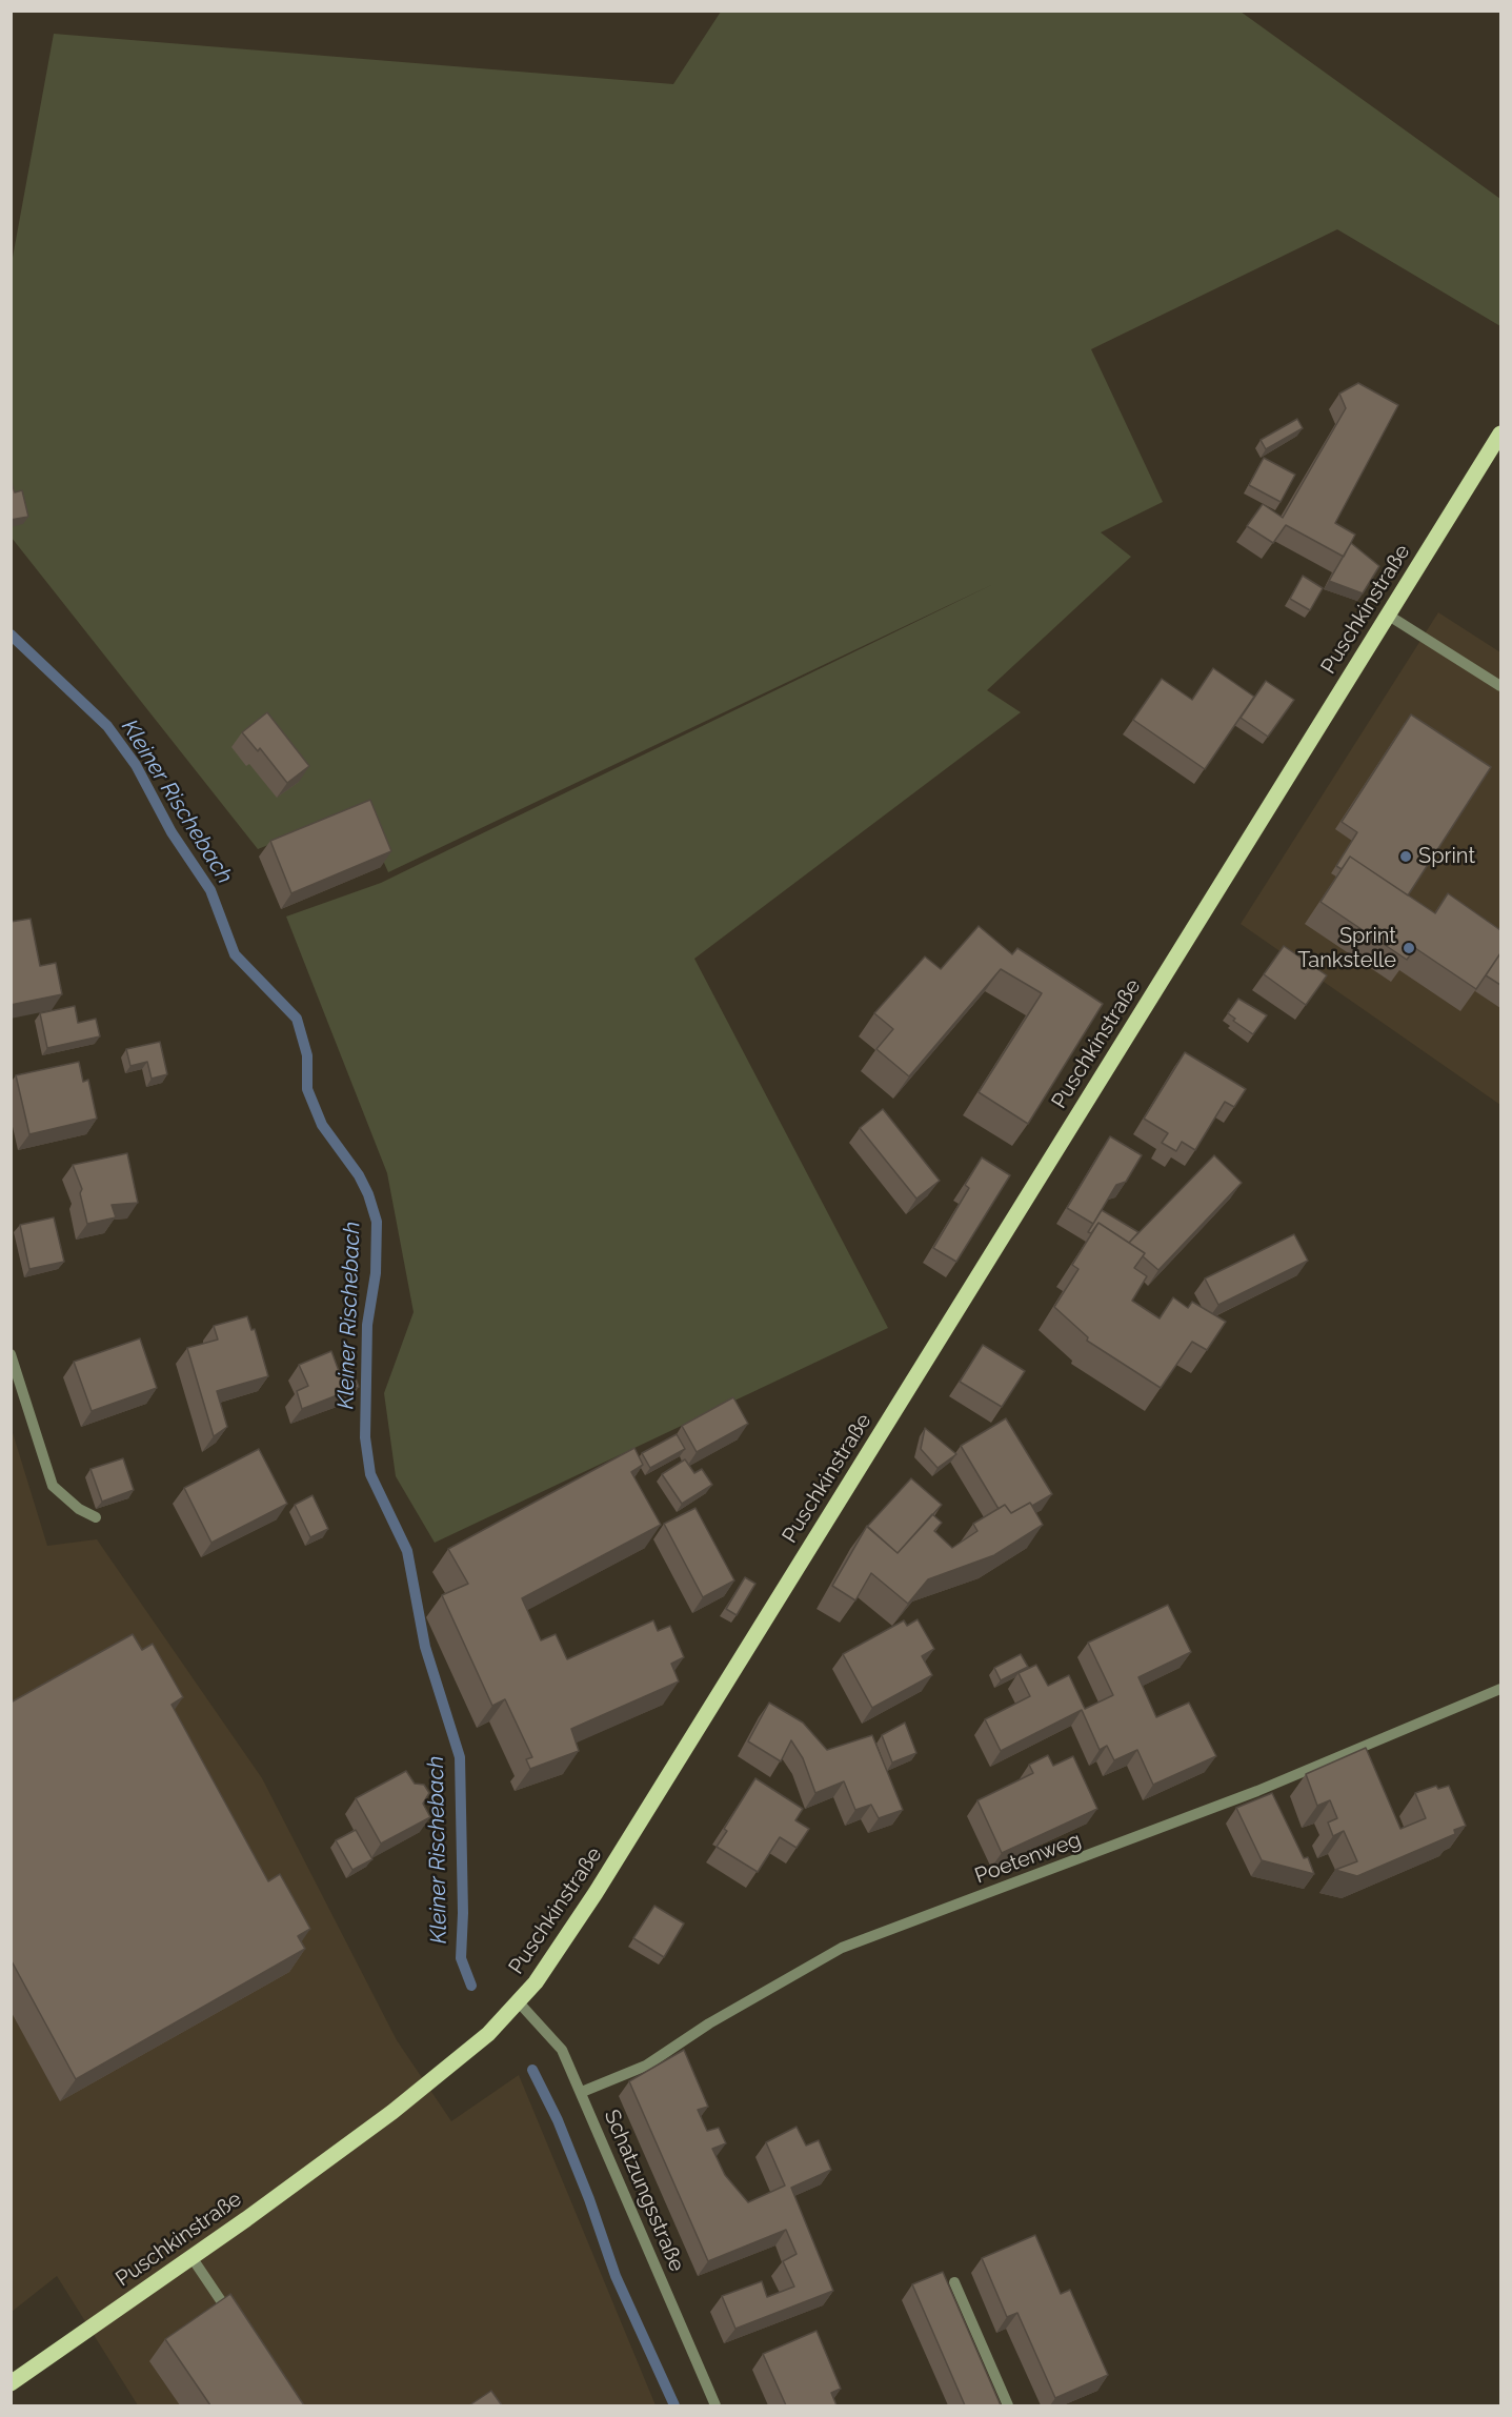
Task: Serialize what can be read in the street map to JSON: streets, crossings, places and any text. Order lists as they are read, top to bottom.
{
  "streets": {
    "main road": ["Puschkinstraße"],
    "street": ["Poetenweg", "Schatzungsstraße"]
  },
  "crossings": [
    ["Puschkinstraße", "Schatzungsstraße"],
    ["Poetenweg", "Schatzungsstraße"]
  ],
  "water": ["Kleiner Rischebach"],
  "places": ["Sprint", "Sprint Tankstelle"]
}
